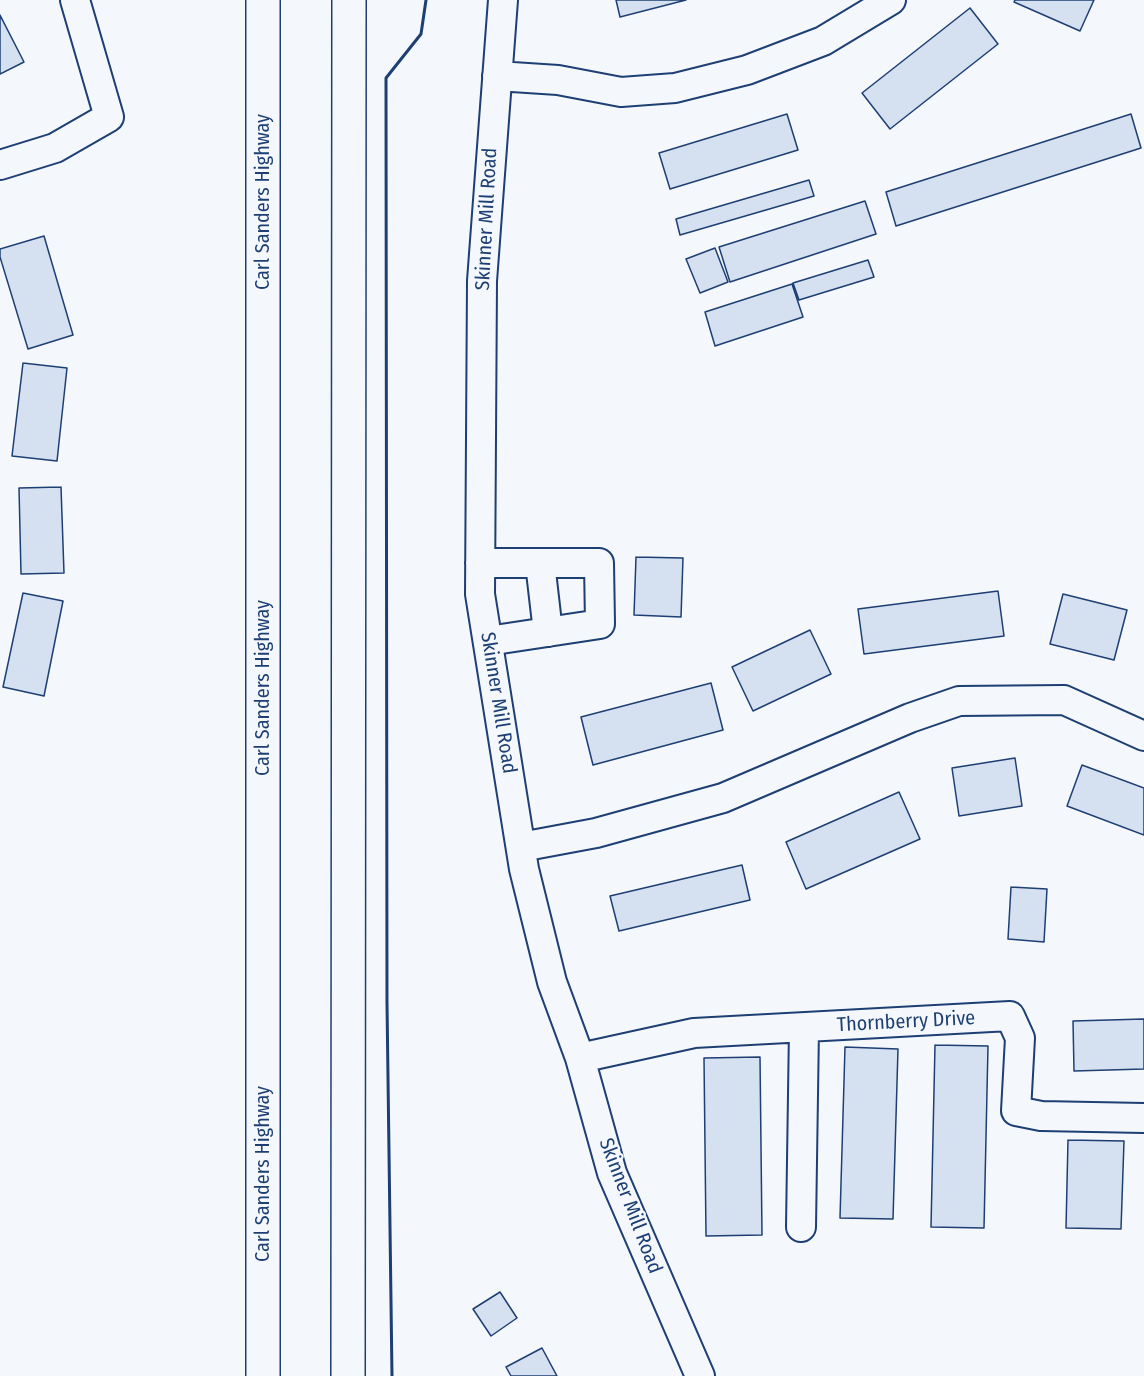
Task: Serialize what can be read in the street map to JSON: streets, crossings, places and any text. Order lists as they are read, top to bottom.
{
  "streets": {
    "highway": ["Carl Sanders Highway"],
    "street": ["Skinner Mill Road", "Thornberry Drive"]
  },
  "crossings": [
    ["Skinner Mill Road", "Thornberry Drive"]
  ]
}
